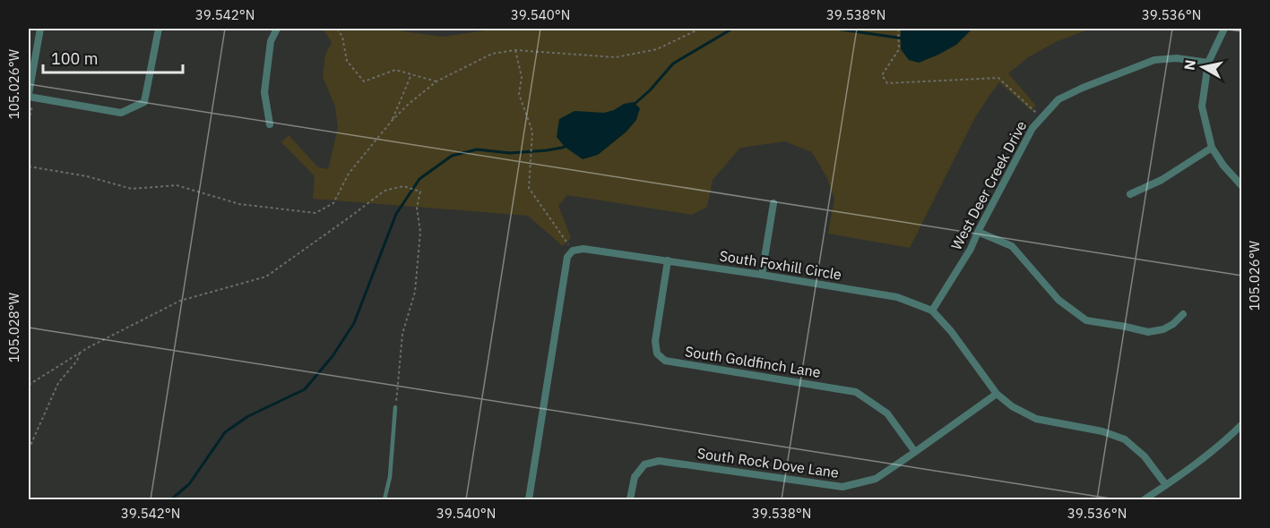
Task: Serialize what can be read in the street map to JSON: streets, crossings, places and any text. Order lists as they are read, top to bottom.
{
  "streets": {
    "street": [
      "West Deer Creek Drive",
      "South Foxhill Circle",
      "South Goldfinch Lane",
      "South Rock Dove Lane"
    ]
  },
  "crossings": [
    ["West Deer Creek Drive", "South Foxhill Circle"],
    ["South Foxhill Circle", "South Goldfinch Lane"],
    ["South Foxhill Circle", "South Rock Dove Lane"],
    ["South Goldfinch Lane", "South Rock Dove Lane"]
  ],
  "scale_bar": "100 m",
  "north": "left",
  "coordinates": [
    "39.542°N",
    "39.540°N",
    "39.538°N",
    "39.536°N",
    "105.026°W",
    "105.028°W"
  ]
}
